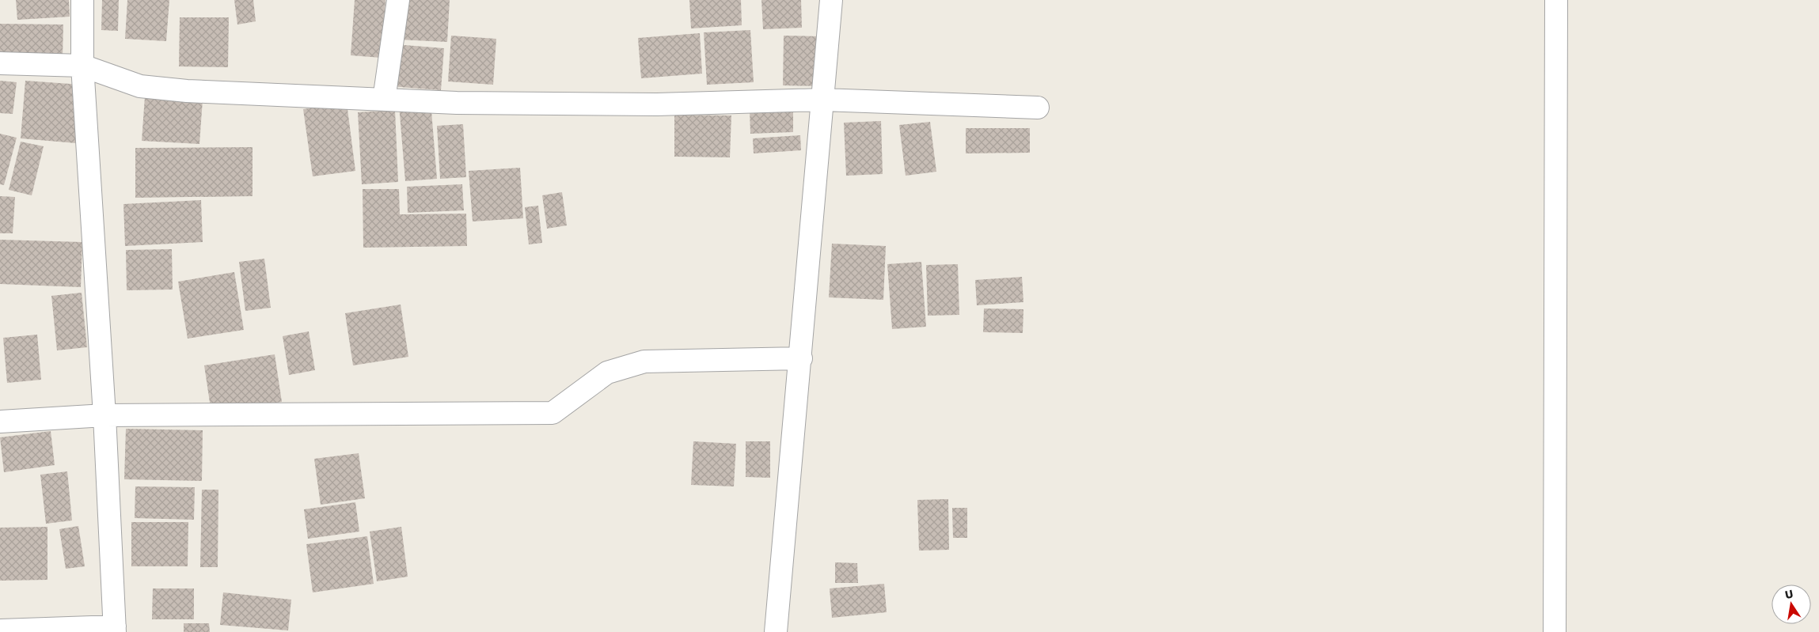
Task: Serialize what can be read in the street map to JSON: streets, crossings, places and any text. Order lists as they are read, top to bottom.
{
  "north": "top"
}
